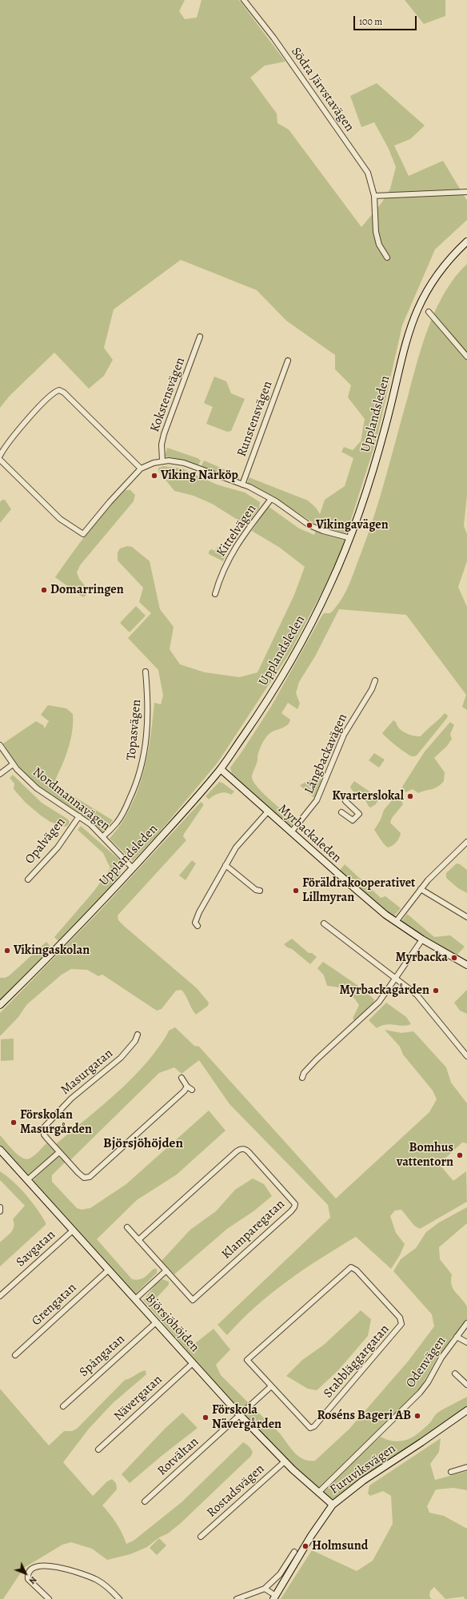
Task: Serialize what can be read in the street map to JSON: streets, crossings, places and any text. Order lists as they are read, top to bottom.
{
  "streets": {
    "street": [
      "Södra Järvstavägen",
      "Kokstensvägen",
      "Upplandsleden",
      "Runstensvägen",
      "Kittelvägen",
      "Topasvägen",
      "Långbackavägen",
      "Nordmannavägen",
      "Myrbackaleden",
      "Opalvägen",
      "Masurgatan",
      "Klamparegatan",
      "Savgatan",
      "Grengatan",
      "Björsjöhöjden",
      "Spångatan",
      "Stabbläggargatan",
      "Odenvägen",
      "Nävergatan",
      "Rotvältan",
      "Furuviksvägen",
      "Rostadsvägen"
    ]
  },
  "crossings": [
    ["Upplandsleden", "Nordmannavägen"],
    ["Upplandsleden", "Myrbackaleden"],
    ["Topasvägen", "Nordmannavägen"],
    ["Långbackavägen", "Myrbackaleden"],
    ["Nordmannavägen", "Opalvägen"],
    ["Savgatan", "Björsjöhöjden"],
    ["Grengatan", "Björsjöhöjden"],
    ["Björsjöhöjden", "Spångatan"],
    ["Björsjöhöjden", "Odenvägen"],
    ["Björsjöhöjden", "Nävergatan"],
    ["Björsjöhöjden", "Rotvältan"],
    ["Björsjöhöjden", "Furuviksvägen"],
    ["Björsjöhöjden", "Rostadsvägen"]
  ],
  "districts": ["Björsjöhöjden"],
  "places": [
    "Viking Närköp",
    "Vikingavägen",
    "Domarringen",
    "Kvarterslokal",
    "Föräldrakooperativet Lillmyran",
    "Vikingaskolan",
    "Myrbacka",
    "Myrbackagården",
    "Förskolan Masurgården",
    "Bomhus vattentorn",
    "Roséns Bageri AB",
    "Förskola Nävergården",
    "Holmsund"
  ],
  "scale_bar": "100 m",
  "north": "bottom right"
}
